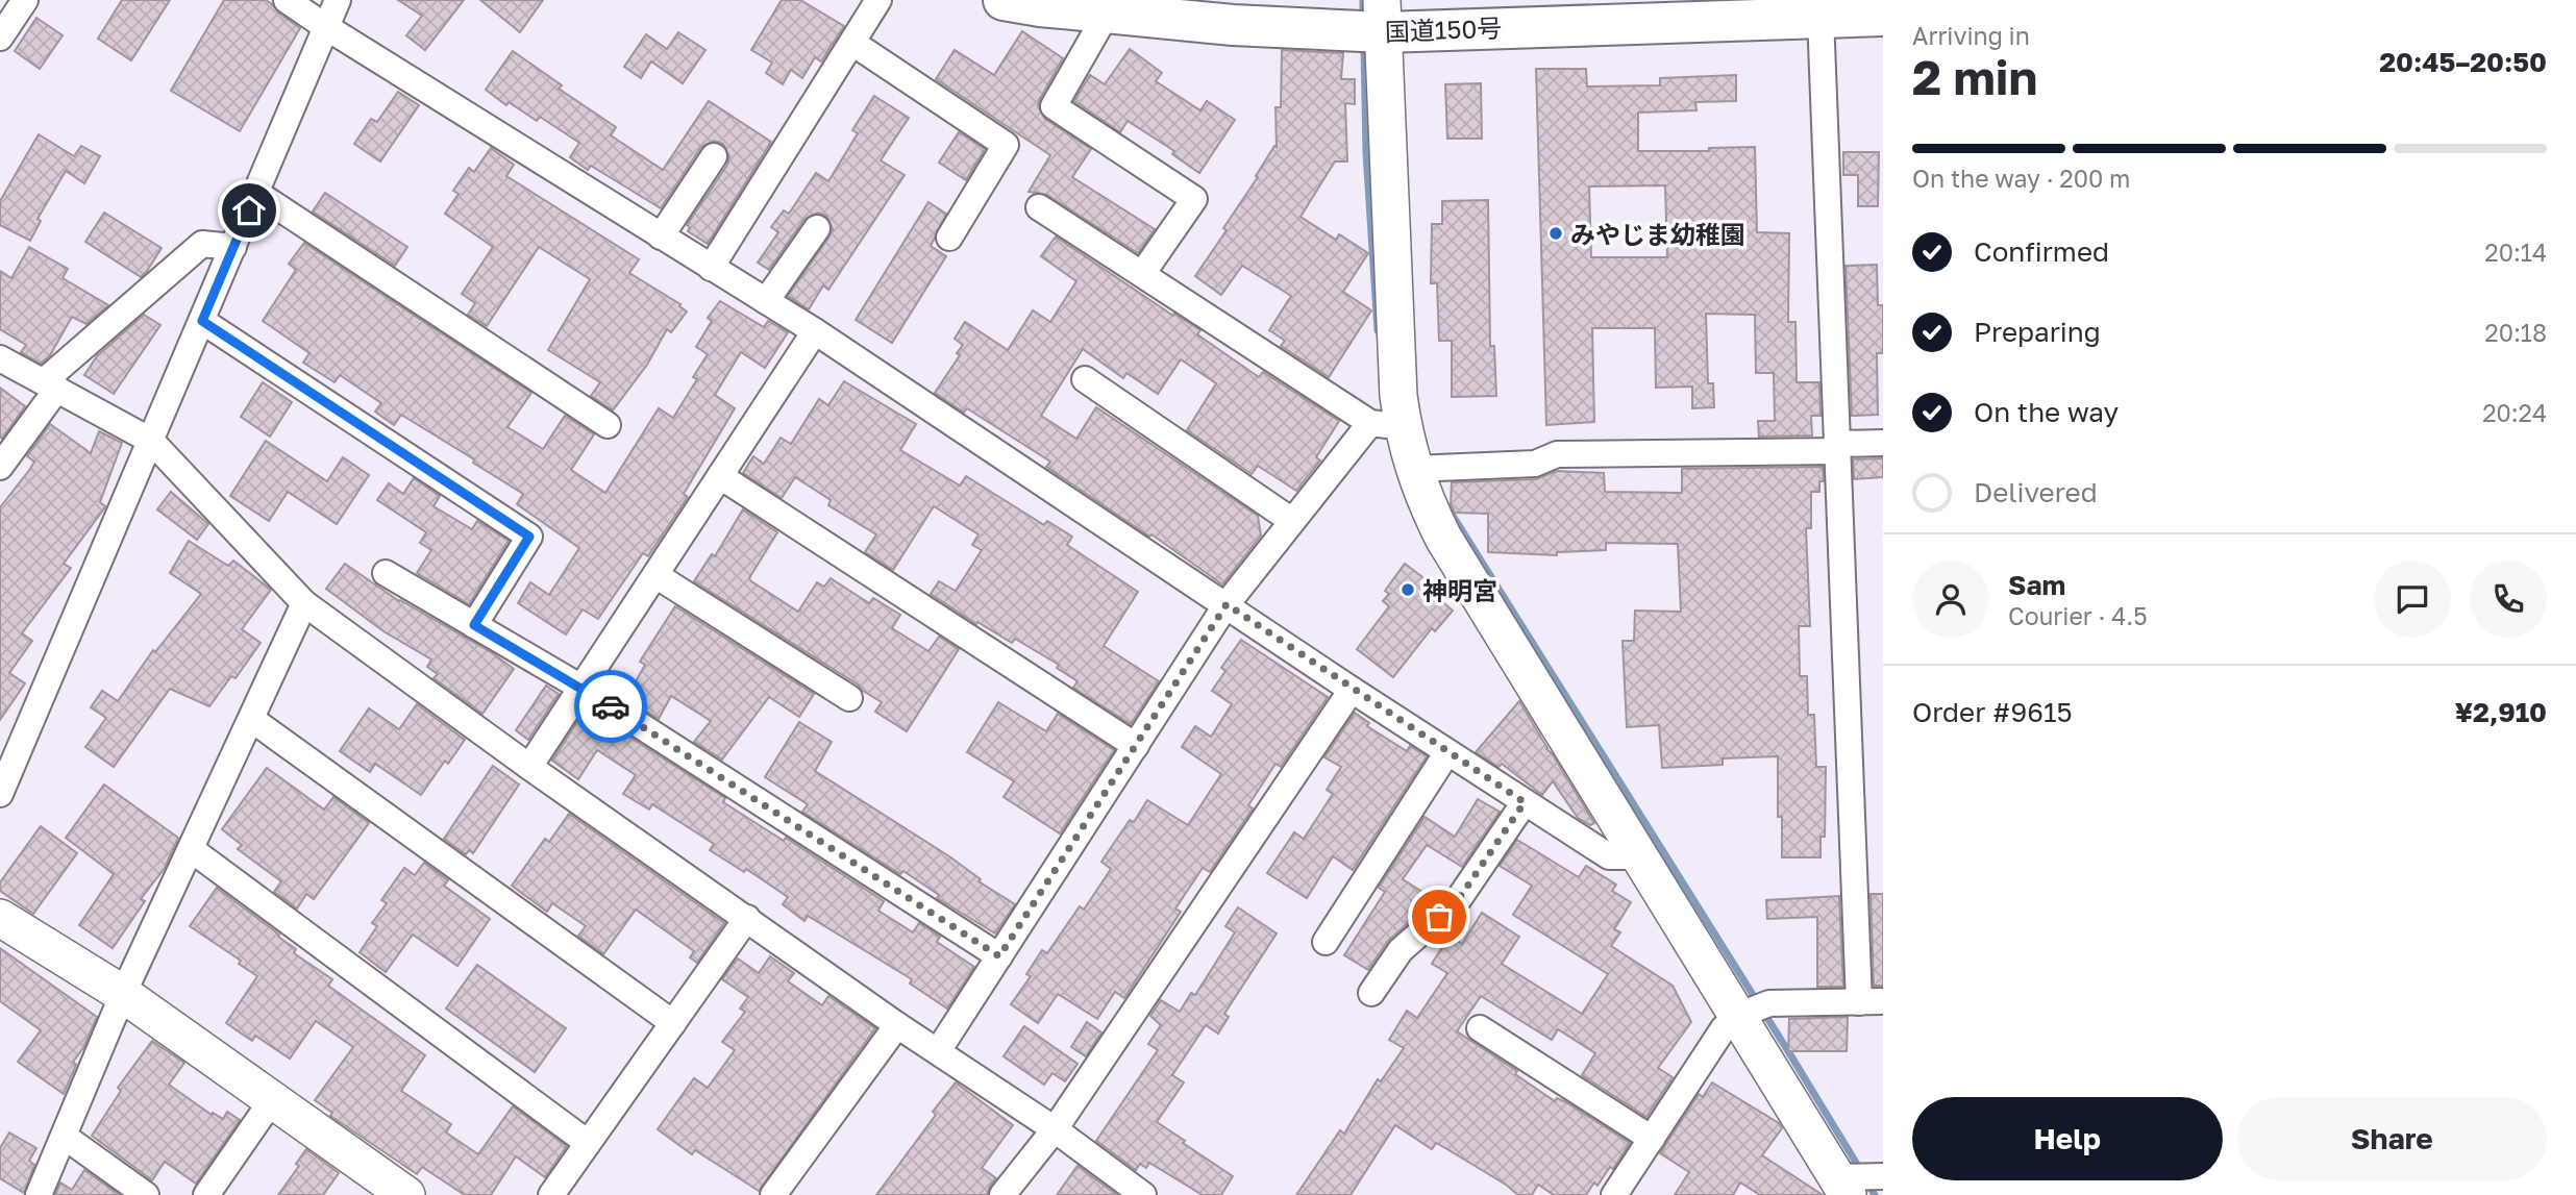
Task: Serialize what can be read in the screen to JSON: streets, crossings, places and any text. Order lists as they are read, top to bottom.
{
  "streets": {
    "highway": ["国道150号"]
  },
  "places": ["みやじま幼稚園", "神明宮"],
  "page": {
    "heading": ["2 min", "Arriving in", "20:45–20:50"],
    "panel": [
      "Sam",
      "Courier · 4.5",
      "Order #9615",
      "¥2,910"
    ],
    "bar": "On the way · 200 m",
    "list": [
      ["Confirmed", "20:14"],
      ["Preparing", "20:18"],
      ["On the way", "20:24"],
      "Delivered"
    ],
    "buttons": ["Help", "Share"]
  }
}
